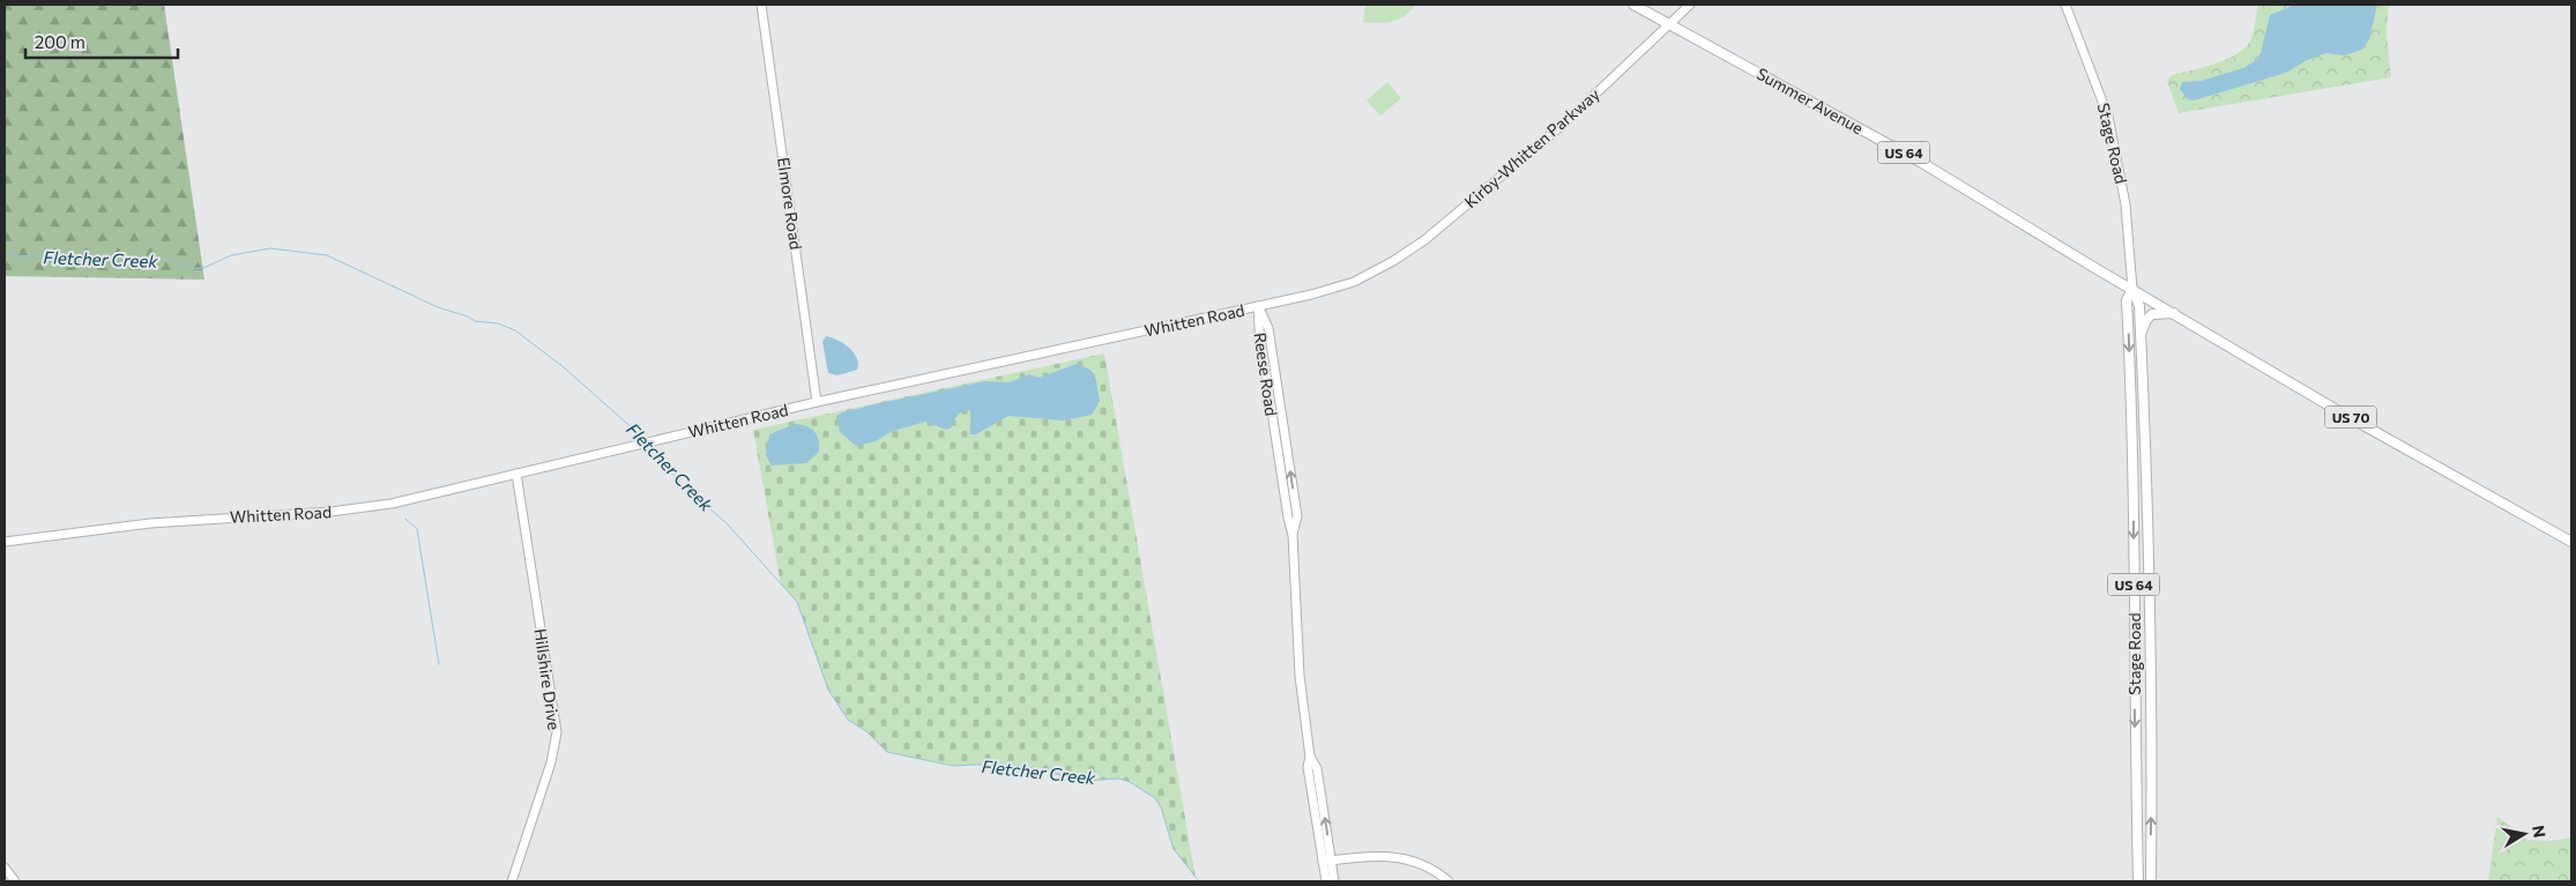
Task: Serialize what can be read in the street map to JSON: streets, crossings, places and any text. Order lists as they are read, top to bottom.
{
  "streets": {
    "main road": [
      "Summer Avenue",
      "Stage Road",
      "Kirby-Whitten Parkway",
      "US 64",
      "Elmore Road",
      "Whitten Road",
      "Reese Road",
      "US 70",
      "Hillshire Drive"
    ]
  },
  "crossings": [
    ["Summer Avenue", "Stage Road"],
    ["Summer Avenue", "Kirby-Whitten Parkway"],
    ["Summer Avenue", "US 70"],
    ["Stage Road", "US 70"],
    ["Kirby-Whitten Parkway", "Whitten Road"],
    ["Elmore Road", "Whitten Road"],
    ["Whitten Road", "Reese Road"],
    ["Whitten Road", "Hillshire Drive"]
  ],
  "water": ["Fletcher Creek"],
  "scale_bar": "200 m",
  "north": "right"
}
